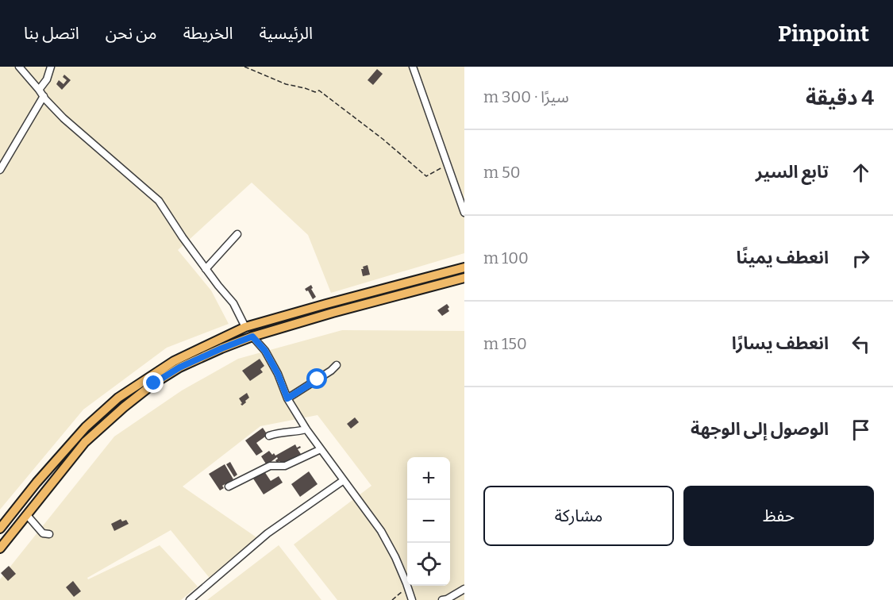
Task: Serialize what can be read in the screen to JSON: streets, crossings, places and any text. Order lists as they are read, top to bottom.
{
  "page": {
    "header": "Pinpoint",
    "nav": [
      "الرئيسية",
      "الخريطة",
      "من نحن",
      "اتصل بنا"
    ],
    "heading": ["4 دقيقة", "سيرًا · 300 m"],
    "list": [
      ["تابع السير", "50 m"],
      ["انعطف يمينًا", "100 m"],
      ["انعطف يسارًا", "150 m"],
      "الوصول إلى الوجهة"
    ],
    "map_buttons": ["+", "−"],
    "buttons": ["حفظ", "مشاركة"]
  }
}
